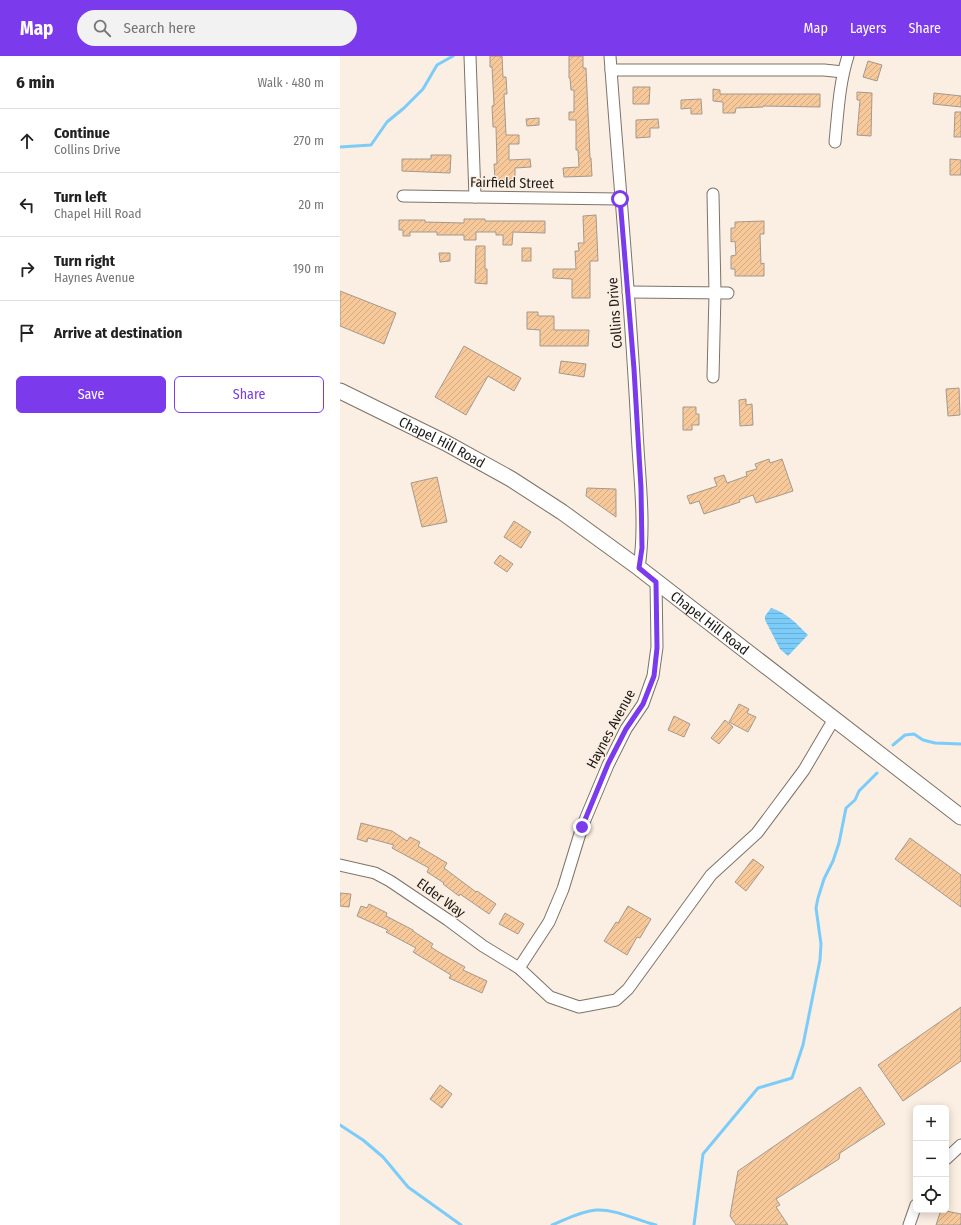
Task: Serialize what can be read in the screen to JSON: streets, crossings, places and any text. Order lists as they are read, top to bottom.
{
  "streets": {
    "main road": ["Chapel Hill Road"],
    "street": [
      "Fairfield Street",
      "Collins Drive",
      "Haynes Avenue",
      "Elder Way"
    ]
  },
  "crossings": [
    ["Fairfield Street", "Collins Drive"],
    ["Collins Drive", "Chapel Hill Road"],
    ["Chapel Hill Road", "Haynes Avenue"],
    ["Chapel Hill Road", "Elder Way"],
    ["Haynes Avenue", "Elder Way"]
  ],
  "page": {
    "header": "Map",
    "search": "Search here",
    "nav": ["Map", "Layers", "Share"],
    "heading": ["6 min", "Walk · 480 m"],
    "list": [
      ["Continue", "Collins Drive", "270 m"],
      ["Turn left", "Chapel Hill Road", "20 m"],
      ["Turn right", "Haynes Avenue", "190 m"],
      "Arrive at destination"
    ],
    "buttons": ["Save", "Share"],
    "map_buttons": ["+", "−"]
  }
}
